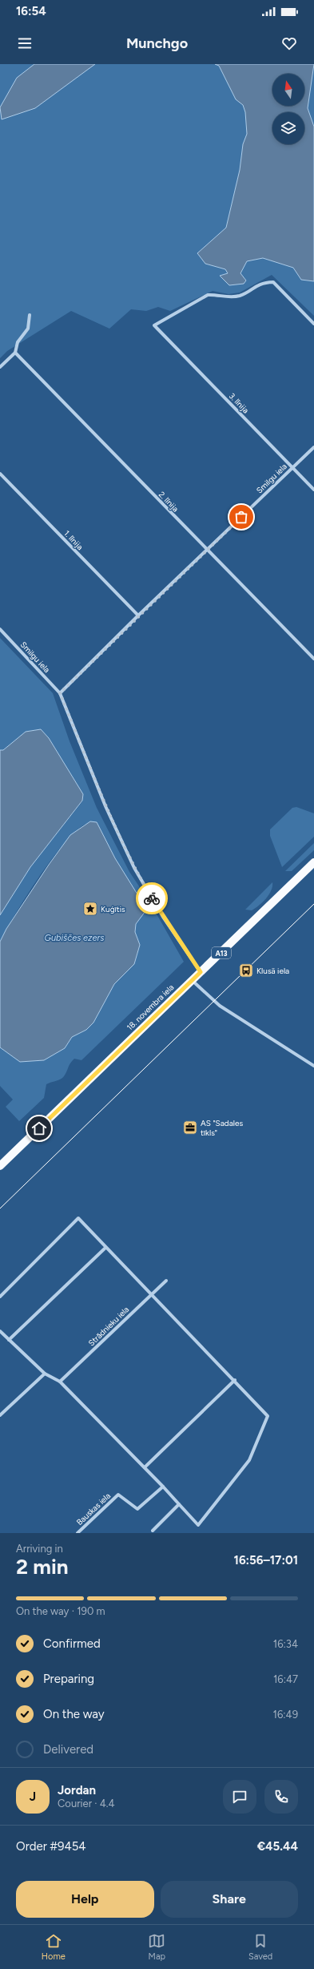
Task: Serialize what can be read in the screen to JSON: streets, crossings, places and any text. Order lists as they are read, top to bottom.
{
  "streets": {
    "main road": ["A13", "18. novembra iela"],
    "street": [
      "3. līnija",
      "Smilgu iela",
      "2. līnija",
      "1. līnija",
      "Strādnieku iela",
      "Bauskas iela"
    ]
  },
  "crossings": [
    ["3. līnija", "Smilgu iela"],
    ["Smilgu iela", "2. līnija"],
    ["Smilgu iela", "1. līnija"],
    ["Smilgu iela", "18. novembra iela"]
  ],
  "water": ["Gubiščes ezers"],
  "places": {
    "place": ["Kuģītis"],
    "bus stop": ["Klusā iela"],
    "office": ["AS \"Sadales tīkls\""]
  },
  "north": "top",
  "page": {
    "status": "16:54",
    "header": "Munchgo",
    "heading": ["2 min", "Arriving in", "16:56–17:01"],
    "panel": [
      "Jordan",
      "Courier · 4.4",
      "Order #9454",
      "€45.44"
    ],
    "bar": "On the way · 190 m",
    "list": [
      ["Confirmed", "16:34"],
      ["Preparing", "16:47"],
      ["On the way", "16:49"],
      "Delivered"
    ],
    "round": "J",
    "buttons": ["Help", "Share"],
    "tabs": ["Home", "Map", "Saved"]
  }
}
